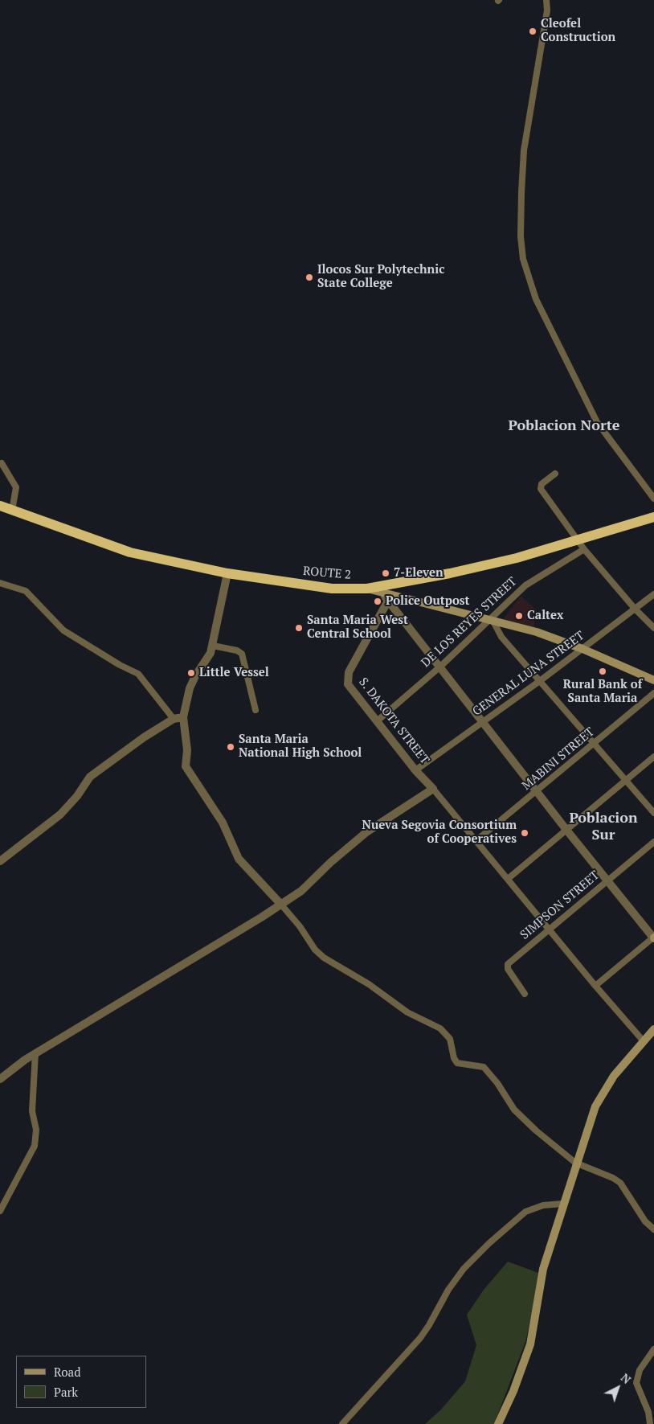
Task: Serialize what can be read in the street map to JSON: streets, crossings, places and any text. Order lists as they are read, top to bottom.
{
  "streets": {
    "highway": ["ROUTE 2"],
    "street": [
      "DE LOS REYES STREET",
      "GENERAL LUNA STREET",
      "S. DAKOTA STREET",
      "MABINI STREET",
      "SIMPSON STREET"
    ]
  },
  "crossings": [
    ["DE LOS REYES STREET", "S. DAKOTA STREET"],
    ["GENERAL LUNA STREET", "S. DAKOTA STREET"]
  ],
  "districts": ["Poblacion Norte", "Poblacion Sur"],
  "places": [
    "Cleofel Construction",
    "Ilocos Sur Polytechnic State College",
    "7-Eleven",
    "Police Outpost",
    "Caltex",
    "Santa Maria West Central School",
    "Rural Bank of Santa Maria",
    "Little Vessel",
    "Santa Maria National High School",
    "Nueva Segovia Consortium of Cooperatives"
  ],
  "legend": ["Road", "Park"],
  "north": "top right"
}
